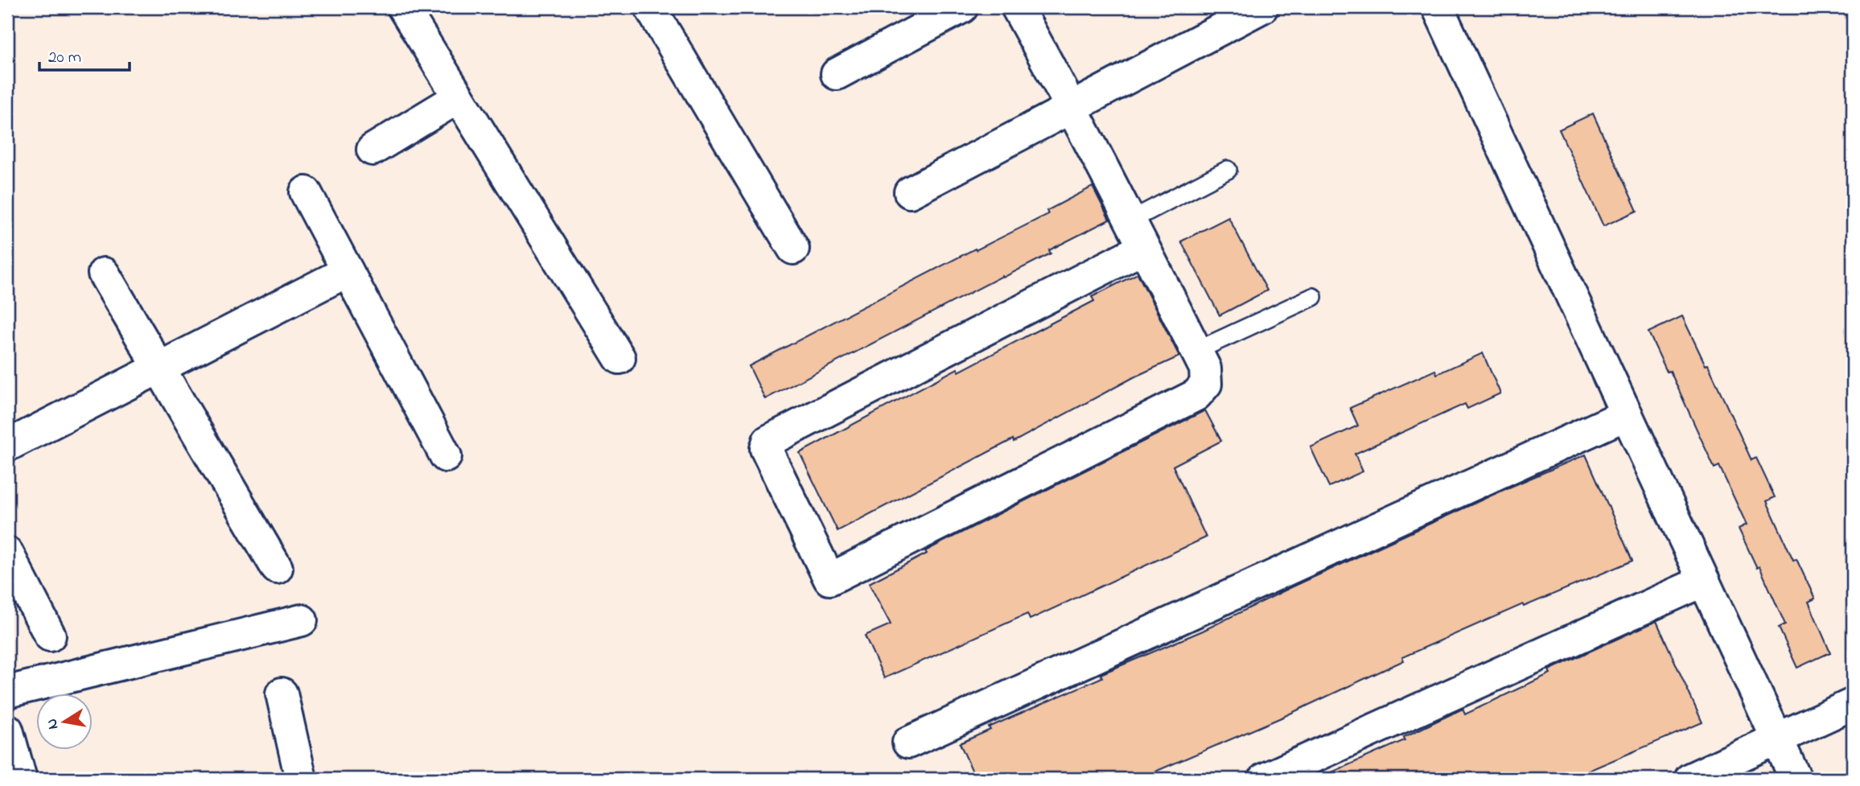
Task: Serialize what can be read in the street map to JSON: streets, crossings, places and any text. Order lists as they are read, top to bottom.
{
  "scale_bar": "20 m",
  "north": "left"
}
